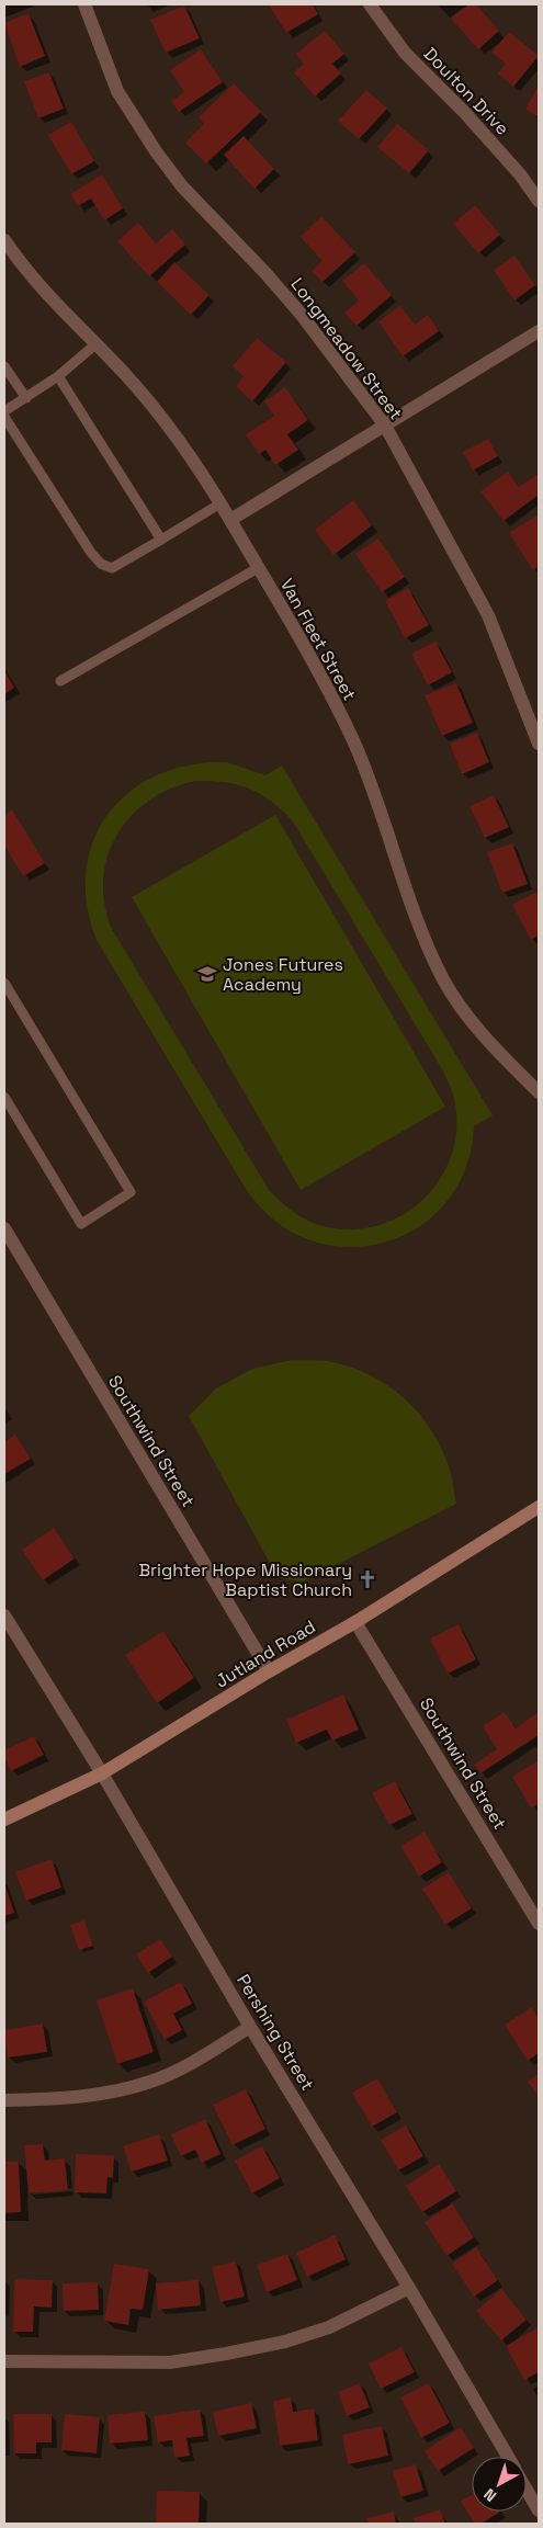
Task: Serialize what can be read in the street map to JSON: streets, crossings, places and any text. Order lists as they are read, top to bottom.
{
  "streets": {
    "street": [
      "Doulton Drive",
      "Longmeadow Street",
      "Van Fleet Street",
      "Southwind Street",
      "Jutland Road",
      "Pershing Street"
    ]
  },
  "crossings": [
    ["Southwind Street", "Jutland Road"],
    ["Jutland Road", "Pershing Street"]
  ],
  "places": {
    "school or university": ["Jones Futures Academy"],
    "church": ["Brighter Hope Missionary Baptist Church"]
  },
  "north": "bottom left"
}
